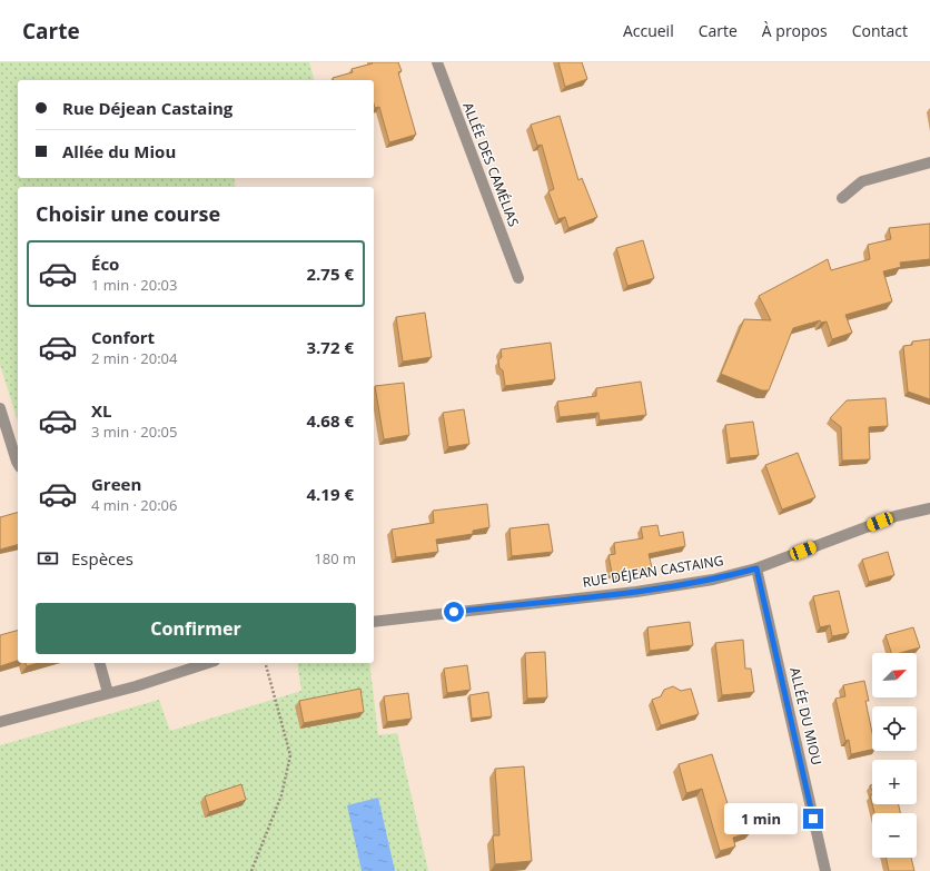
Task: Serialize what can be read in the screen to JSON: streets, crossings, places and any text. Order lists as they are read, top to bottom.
{
  "streets": {
    "street": ["ALLÉE DES CAMÉLIAS", "RUE DÉJEAN CASTAING", "ALLÉE DU MIOU"]
  },
  "crossings": [
    ["RUE DÉJEAN CASTAING", "ALLÉE DU MIOU"]
  ],
  "north": "top right",
  "page": {
    "header": "Carte",
    "nav": [
      "Accueil",
      "Carte",
      "À propos",
      "Contact"
    ],
    "banner": ["Rue Déjean Castaing", "Allée du Miou"],
    "heading": "Choisir une course",
    "list": [
      {
        "name": "Éco",
        "note": "1 min · 20:03",
        "value": "2.75 €"
      },
      {
        "name": "Confort",
        "note": "2 min · 20:04",
        "value": "3.72 €"
      },
      {
        "name": "XL",
        "note": "3 min · 20:05",
        "value": "4.68 €"
      },
      {
        "name": "Green",
        "note": "4 min · 20:06",
        "value": "4.19 €"
      }
    ],
    "pay": ["Espèces", "180 m"],
    "buttons": "Confirmer",
    "map_buttons": ["+", "−"],
    "bubble": "1 min"
  }
}
